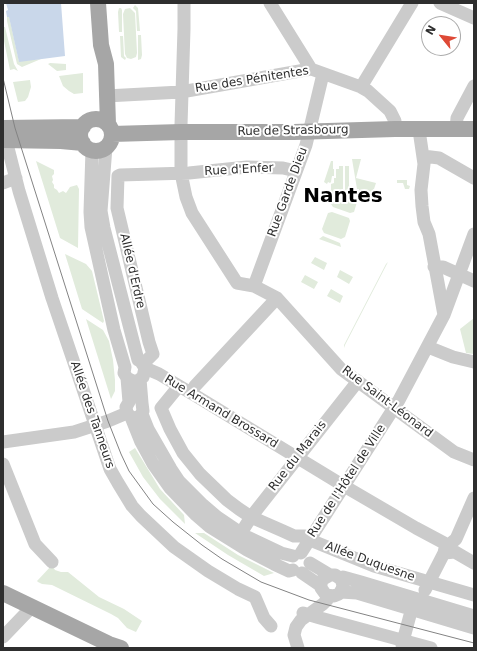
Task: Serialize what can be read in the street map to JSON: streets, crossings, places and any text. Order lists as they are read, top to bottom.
{
  "streets": {
    "main road": ["Rue de Strasbourg"],
    "street": [
      "Rue des Pénitentes",
      "Rue d'Enfer",
      "Rue Garde Dieu",
      "Allée d'Erdre",
      "Rue Saint-Léonard",
      "Rue Armand Brossard",
      "Allée des Tanneurs",
      "Rue du Marais",
      "Rue de l'Hôtel de Ville",
      "Allée Duquesne"
    ]
  },
  "crossings": [
    ["Rue des Pénitentes", "Rue Garde Dieu"],
    ["Rue des Pénitentes", "Rue Saint-Léonard"],
    ["Rue de Strasbourg", "Rue Garde Dieu"],
    ["Rue de Strasbourg", "Rue Saint-Léonard"],
    ["Rue de Strasbourg", "Allée des Tanneurs"],
    ["Rue d'Enfer", "Rue Garde Dieu"],
    ["Rue d'Enfer", "Allée d'Erdre"],
    ["Rue d'Enfer", "Rue Saint-Léonard"],
    ["Rue Garde Dieu", "Rue Saint-Léonard"],
    ["Allée d'Erdre", "Rue Armand Brossard"],
    ["Rue Saint-Léonard", "Rue du Marais"],
    ["Rue Saint-Léonard", "Rue de l'Hôtel de Ville"],
    ["Rue Armand Brossard", "Rue du Marais"],
    ["Rue Armand Brossard", "Rue de l'Hôtel de Ville"],
    ["Rue Armand Brossard", "Allée Duquesne"],
    ["Rue du Marais", "Allée Duquesne"],
    ["Rue de l'Hôtel de Ville", "Allée Duquesne"]
  ],
  "districts": ["Nantes"],
  "north": "top left"
}
